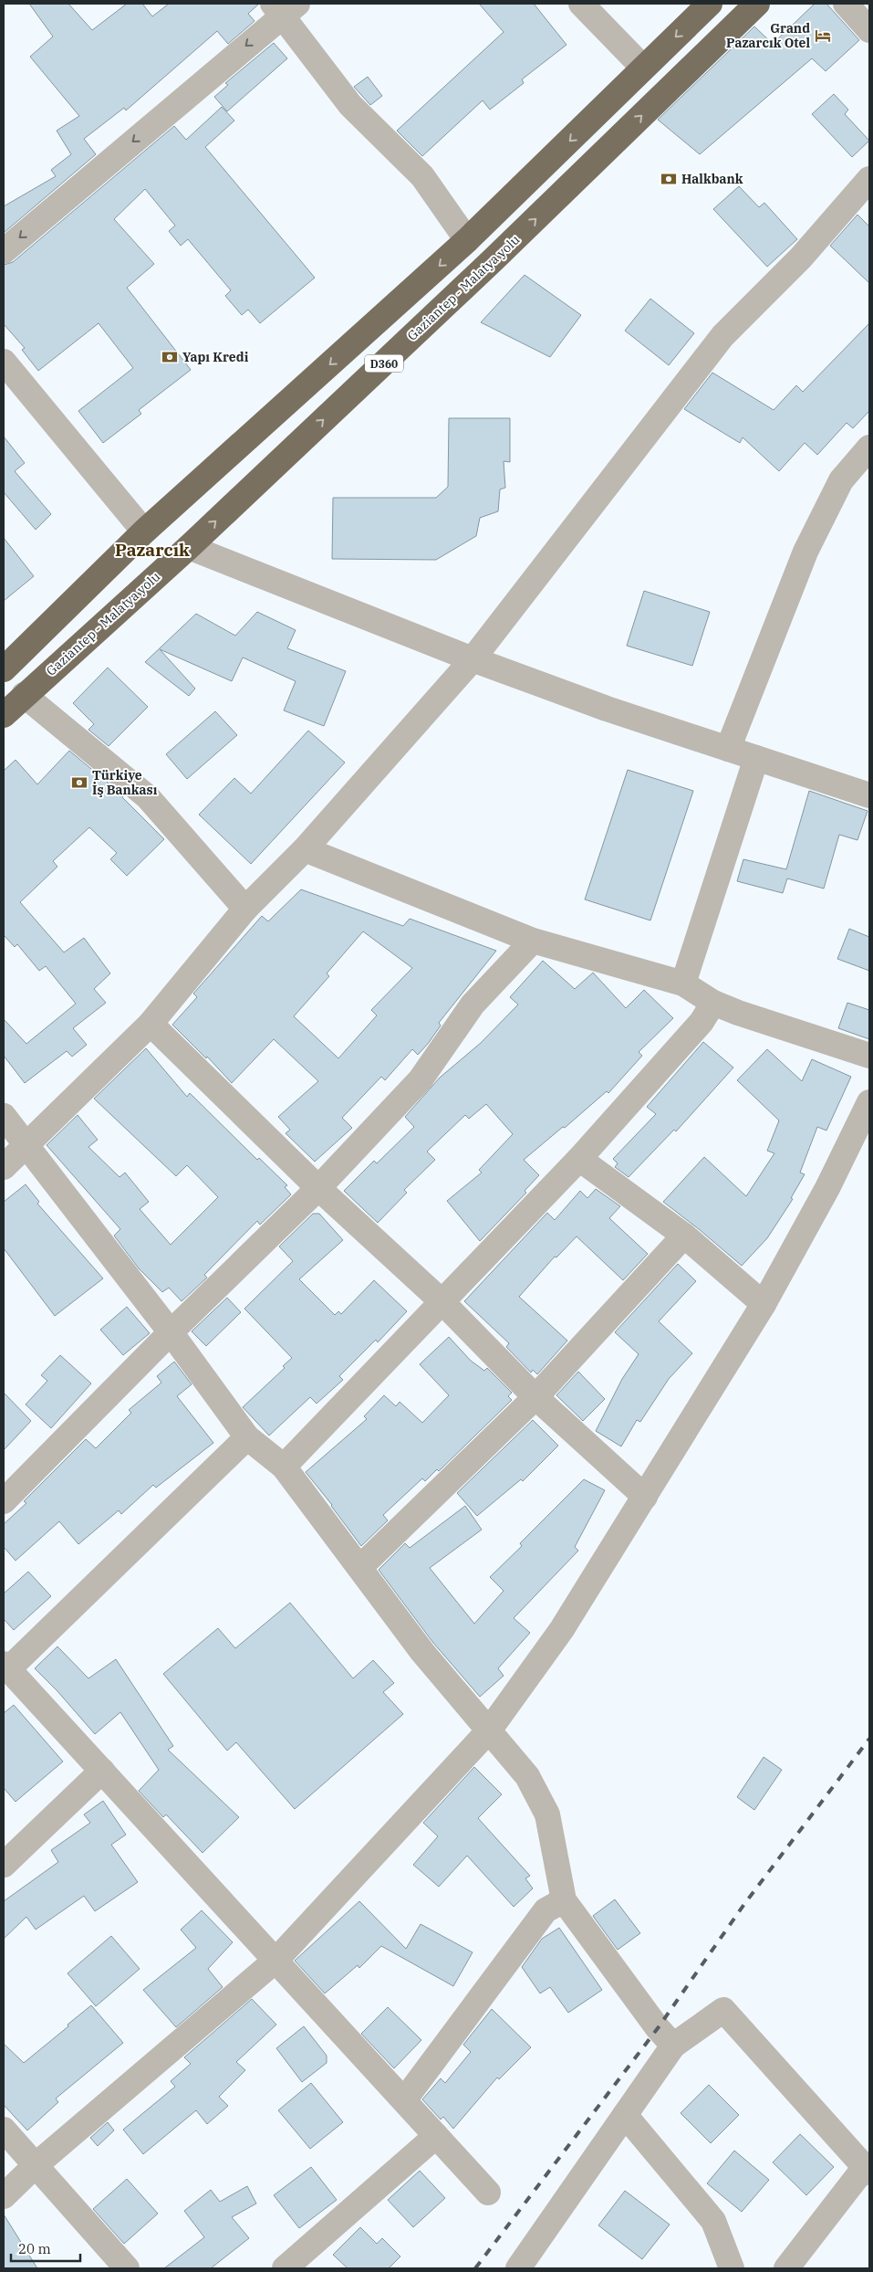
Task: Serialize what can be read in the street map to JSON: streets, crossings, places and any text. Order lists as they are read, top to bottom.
{
  "streets": {
    "highway": ["Gaziantep - Malatya yolu", "D360"]
  },
  "districts": ["Pazarcık"],
  "places": {
    "hotel": ["Grand Pazarcık Otel"],
    "bank": ["Halkbank", "Yapı Kredi", "Türkiye İş Bankası"]
  },
  "scale_bar": "20 m"
}
